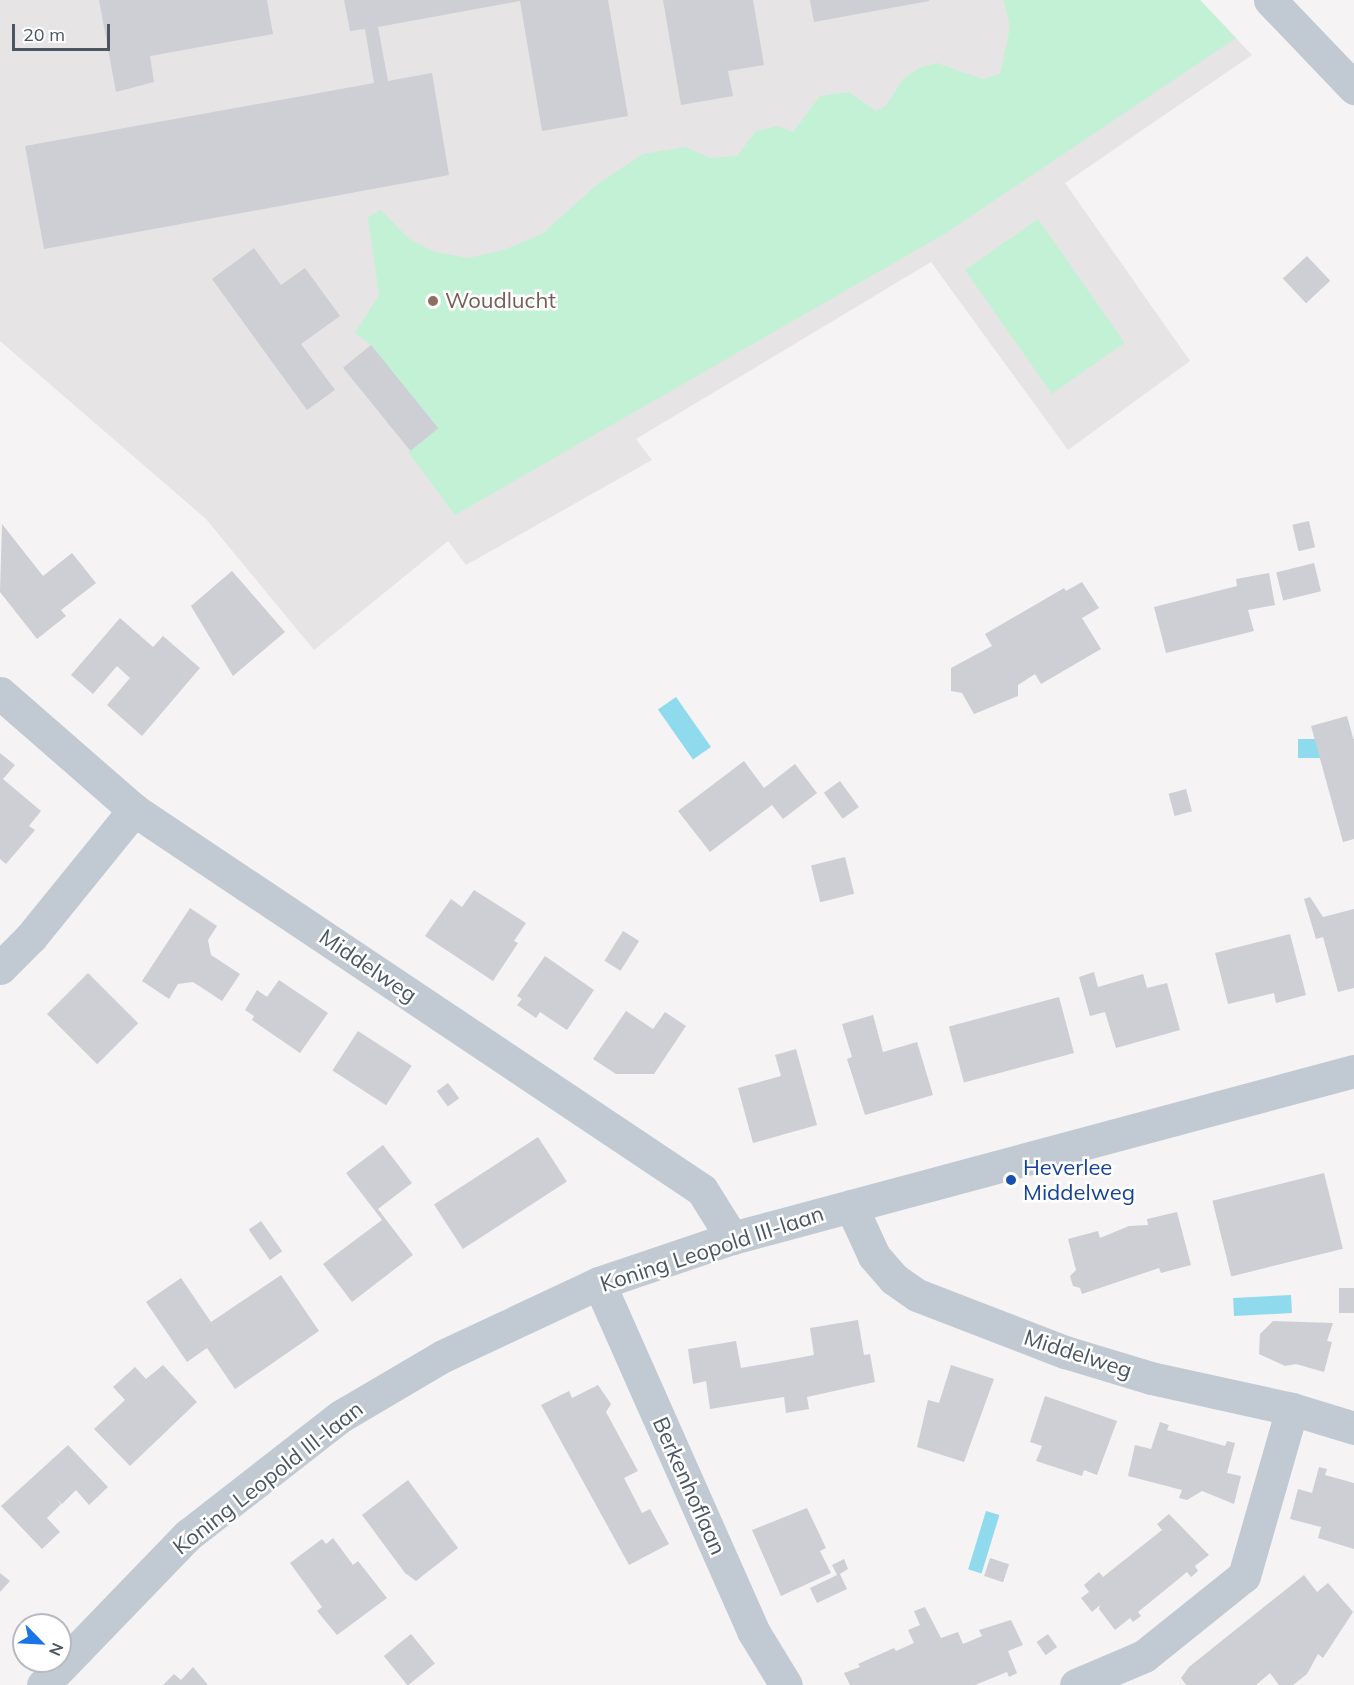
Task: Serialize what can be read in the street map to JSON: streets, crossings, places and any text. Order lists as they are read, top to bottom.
{
  "streets": {
    "street": ["Middelweg", "Koning Leopold III-laan", "Berkenhoflaan"]
  },
  "crossings": [
    ["Middelweg", "Koning Leopold III-laan"],
    ["Koning Leopold III-laan", "Berkenhoflaan"]
  ],
  "places": ["Woudlucht", "Heverlee Middelweg"],
  "scale_bar": "20 m",
  "north": "bottom right"
}
